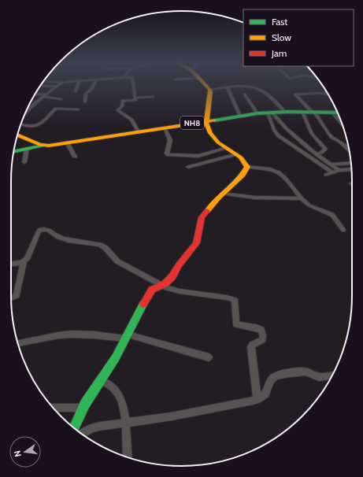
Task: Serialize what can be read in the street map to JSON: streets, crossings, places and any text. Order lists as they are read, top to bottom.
{
  "streets": {
    "main road": ["NH8"]
  },
  "legend": ["Fast", "Slow", "Jam"],
  "north": "left"
}
